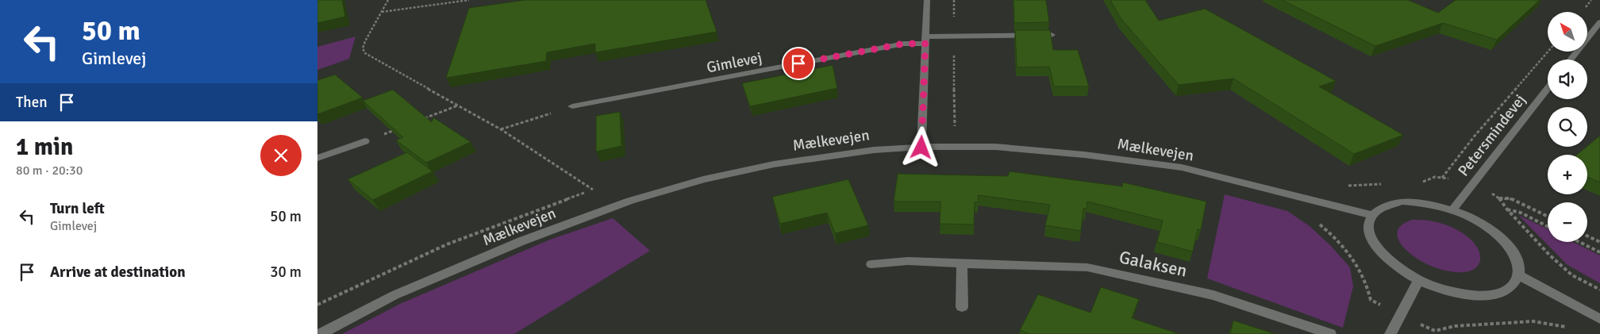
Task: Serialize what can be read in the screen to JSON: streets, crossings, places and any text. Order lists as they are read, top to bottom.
{
  "streets": {
    "street": [
      "Gimlevej",
      "Petersmindevej",
      "Mælkevejen",
      "Galaksen"
    ]
  },
  "north": "top left",
  "page": {
    "turn": ["50 m", "Gimlevej"],
    "map_buttons": ["+", "−"],
    "then": "Then",
    "heading": ["1 min", "80 m · 20:30"],
    "list": [
      {
        "name": "Turn left",
        "note": "Gimlevej",
        "value": "50 m"
      },
      {
        "name": "Arrive at destination",
        "value": "30 m"
      }
    ]
  }
}
